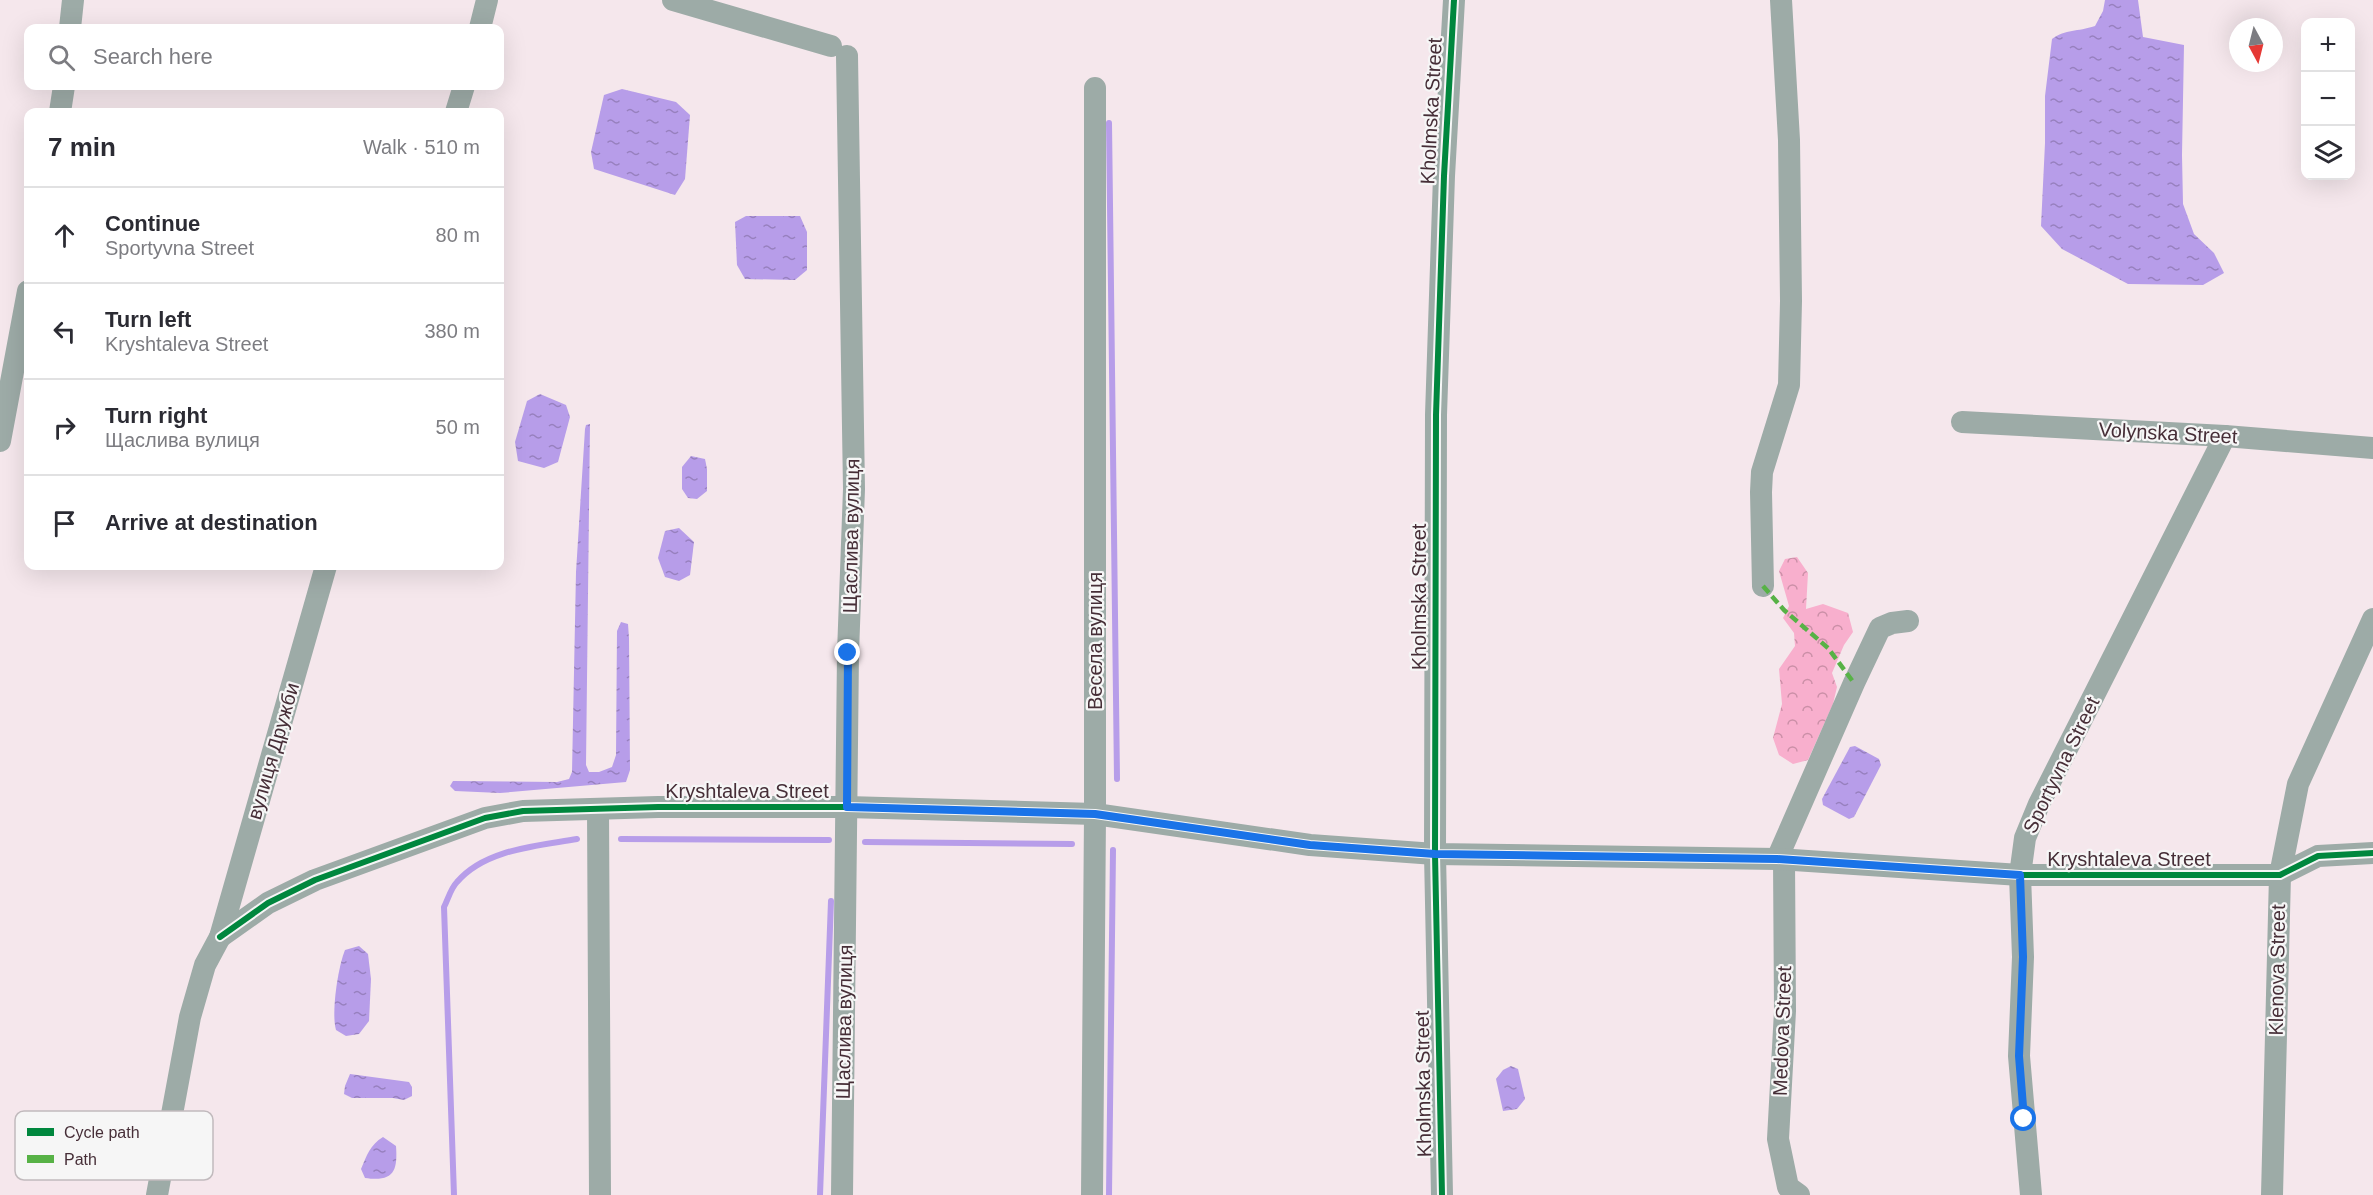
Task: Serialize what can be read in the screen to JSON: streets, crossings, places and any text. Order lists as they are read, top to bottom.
{
  "streets": {
    "street": [
      "Kholmska Street",
      "Volynska Street",
      "Щаслива вулиця",
      "Весела вулиця",
      "вулиця Дружби",
      "Sportyvna Street",
      "Kryshtaleva Street",
      "Klenova Street",
      "Medova Street"
    ]
  },
  "crossings": [
    ["Kholmska Street", "Kryshtaleva Street"],
    ["Volynska Street", "Sportyvna Street"],
    ["Щаслива вулиця", "Kryshtaleva Street"],
    ["Весела вулиця", "Kryshtaleva Street"],
    ["вулиця Дружби", "Kryshtaleva Street"],
    ["Sportyvna Street", "Kryshtaleva Street"],
    ["Kryshtaleva Street", "Klenova Street"],
    ["Kryshtaleva Street", "Medova Street"]
  ],
  "legend": ["Cycle path", "Path"],
  "north": "bottom",
  "page": {
    "map_buttons": ["+", "−"],
    "search": "Search here",
    "heading": ["7 min", "Walk · 510 m"],
    "list": [
      ["Continue", "Sportyvna Street", "80 m"],
      ["Turn left", "Kryshtaleva Street", "380 m"],
      ["Turn right", "Щаслива вулиця", "50 m"],
      "Arrive at destination"
    ]
  }
}
